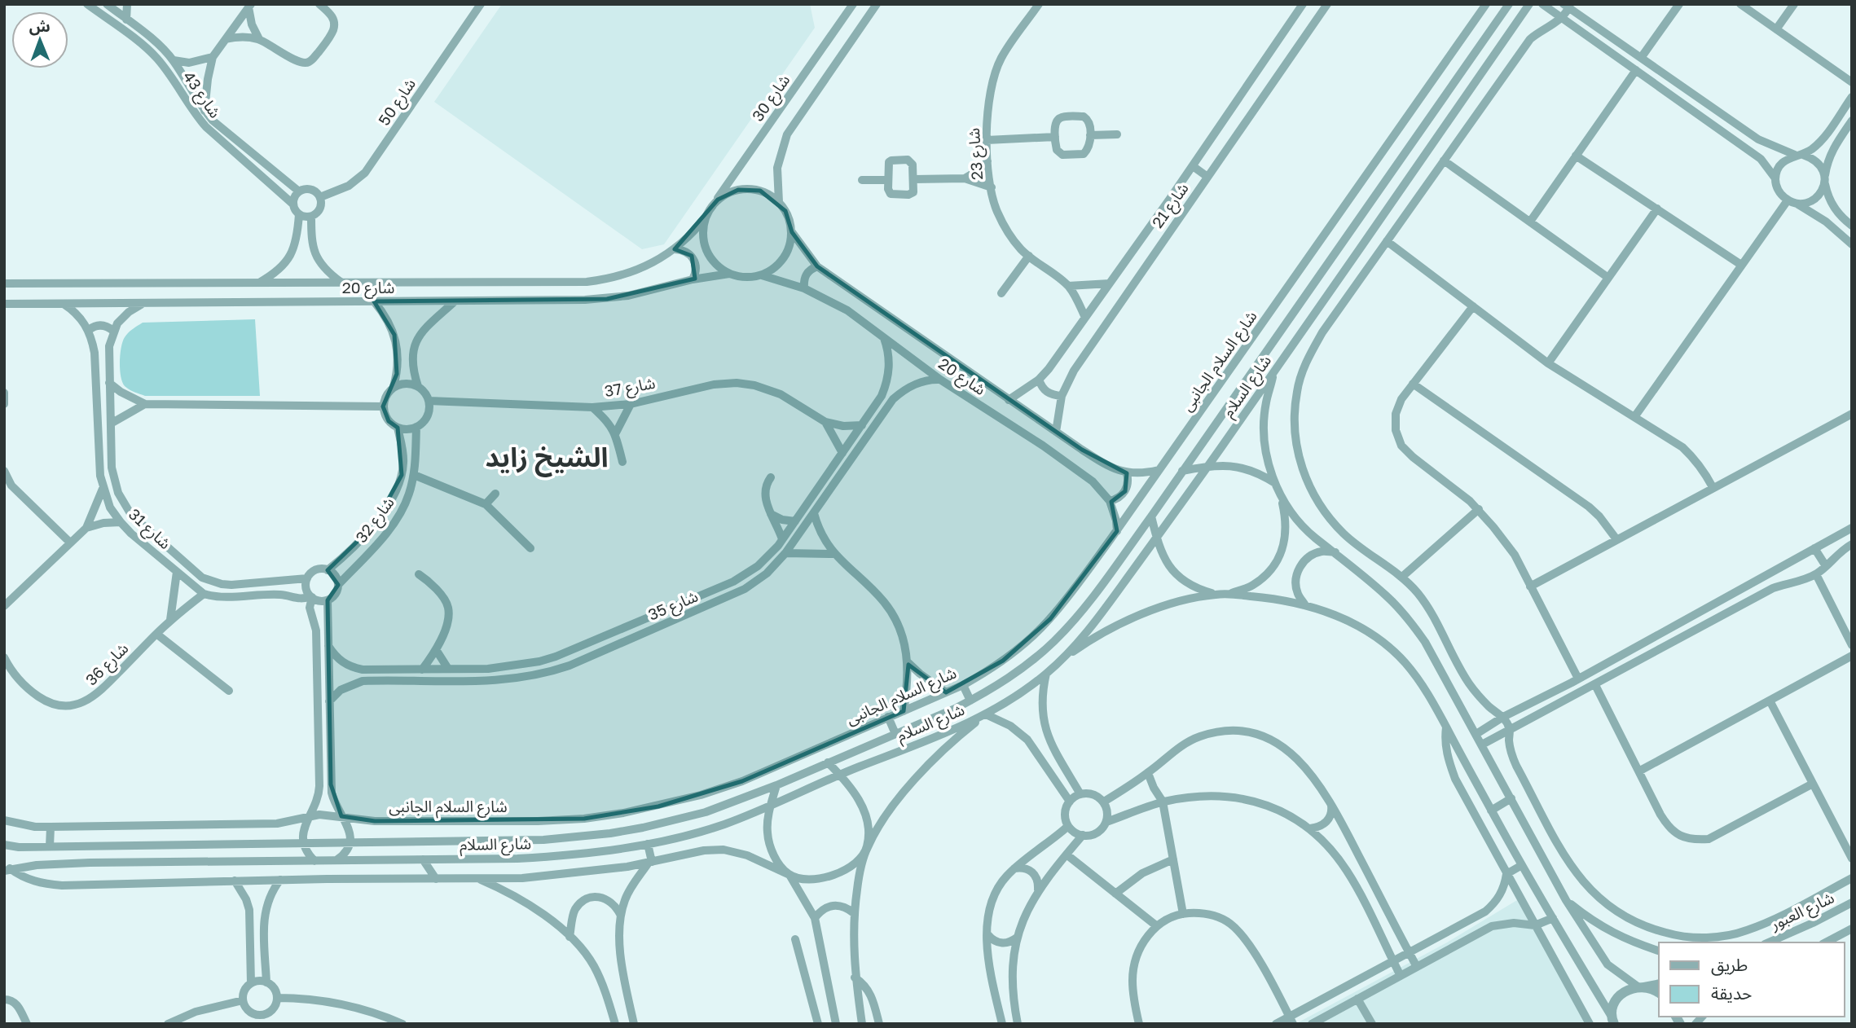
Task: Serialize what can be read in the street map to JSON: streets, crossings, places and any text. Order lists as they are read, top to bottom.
{
  "streets": {
    "street": [
      "شارع 43",
      "شارع 30",
      "شارع 50",
      "شارع 23",
      "شارع 21",
      "شارع 20",
      "شارع السلام الجانبى",
      "شارع السلام",
      "شارع 37",
      "شارع 32",
      "شارع 31",
      "شارع 35",
      "شارع 36",
      "شارع العبور"
    ]
  },
  "crossings": [
    ["شارع 43", "شارع 50"],
    ["شارع 30", "شارع 20"],
    ["شارع 23", "شارع 21"],
    ["شارع 21", "شارع 20"],
    ["شارع 20", "شارع السلام الجانبى"],
    ["شارع 20", "شارع 31"],
    ["شارع 20", "شارع 35"],
    ["شارع 37", "شارع 32"],
    ["شارع 37", "شارع 35"],
    ["شارع 32", "شارع 31"],
    ["شارع 31", "شارع 36"]
  ],
  "districts": ["الشيخ زايد"],
  "legend": ["طريق", "حديقة"],
  "north": "top"
}
